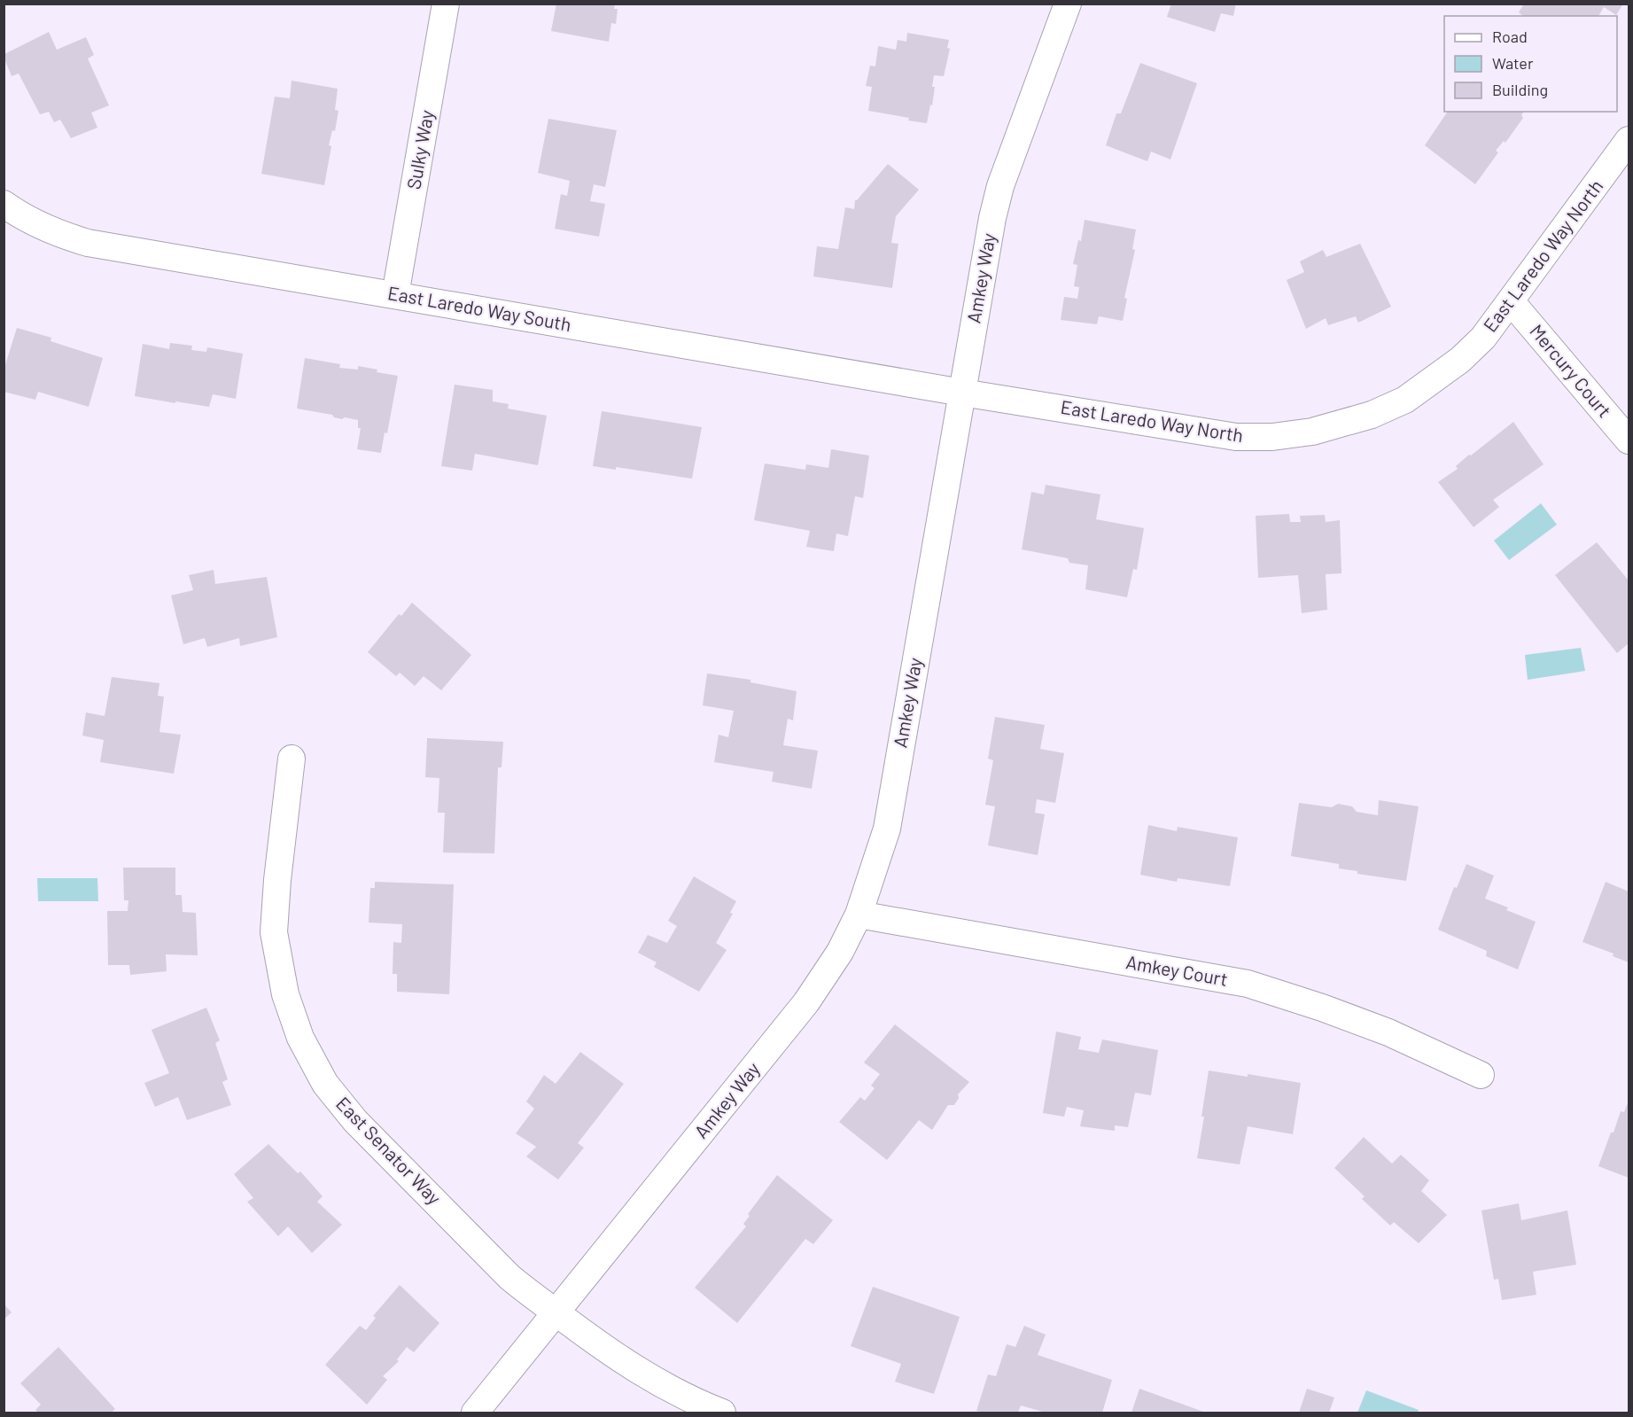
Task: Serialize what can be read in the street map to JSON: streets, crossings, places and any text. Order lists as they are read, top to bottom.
{
  "streets": {
    "street": [
      "Sulky Way",
      "East Laredo Way North",
      "Amkey Way",
      "East Laredo Way South",
      "Mercury Court",
      "Amkey Court",
      "East Senator Way"
    ]
  },
  "crossings": [
    ["Sulky Way", "East Laredo Way South"],
    ["East Laredo Way North", "Amkey Way"],
    ["East Laredo Way North", "East Laredo Way South"],
    ["East Laredo Way North", "Mercury Court"],
    ["Amkey Way", "East Laredo Way South"],
    ["Amkey Way", "Amkey Court"],
    ["Amkey Way", "East Senator Way"]
  ],
  "legend": ["Road", "Water", "Building"]
}
